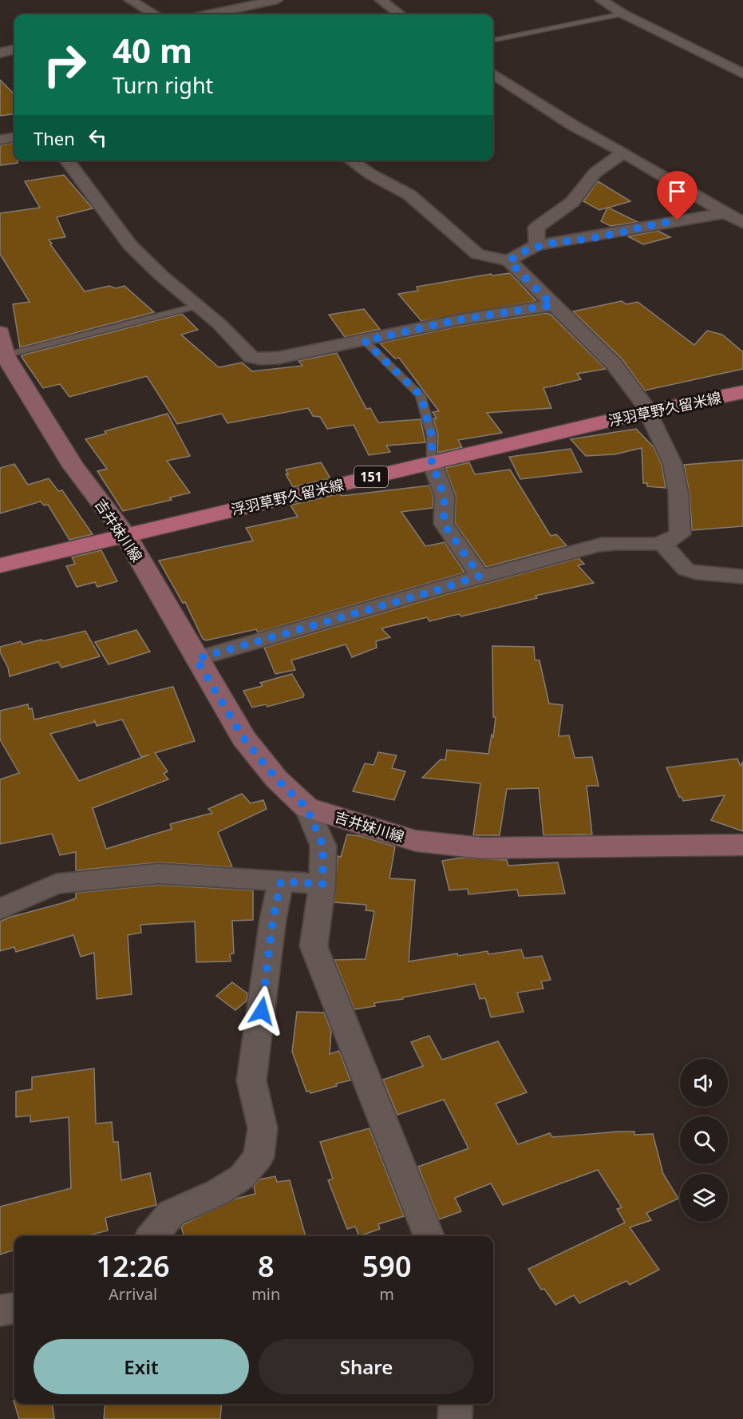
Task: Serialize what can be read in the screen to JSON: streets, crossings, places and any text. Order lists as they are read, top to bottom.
{
  "streets": {
    "main road": ["浮羽草野久留米線", "151", "吉井妹川線"]
  },
  "crossings": [
    ["浮羽草野久留米線", "吉井妹川線"]
  ],
  "page": {
    "turn": ["40 m", "Turn right"],
    "then": "Then",
    "eta": [
      "12:26",
      "Arrival",
      "8",
      "min",
      "590",
      "m"
    ],
    "buttons": ["Exit", "Share"]
  }
}
